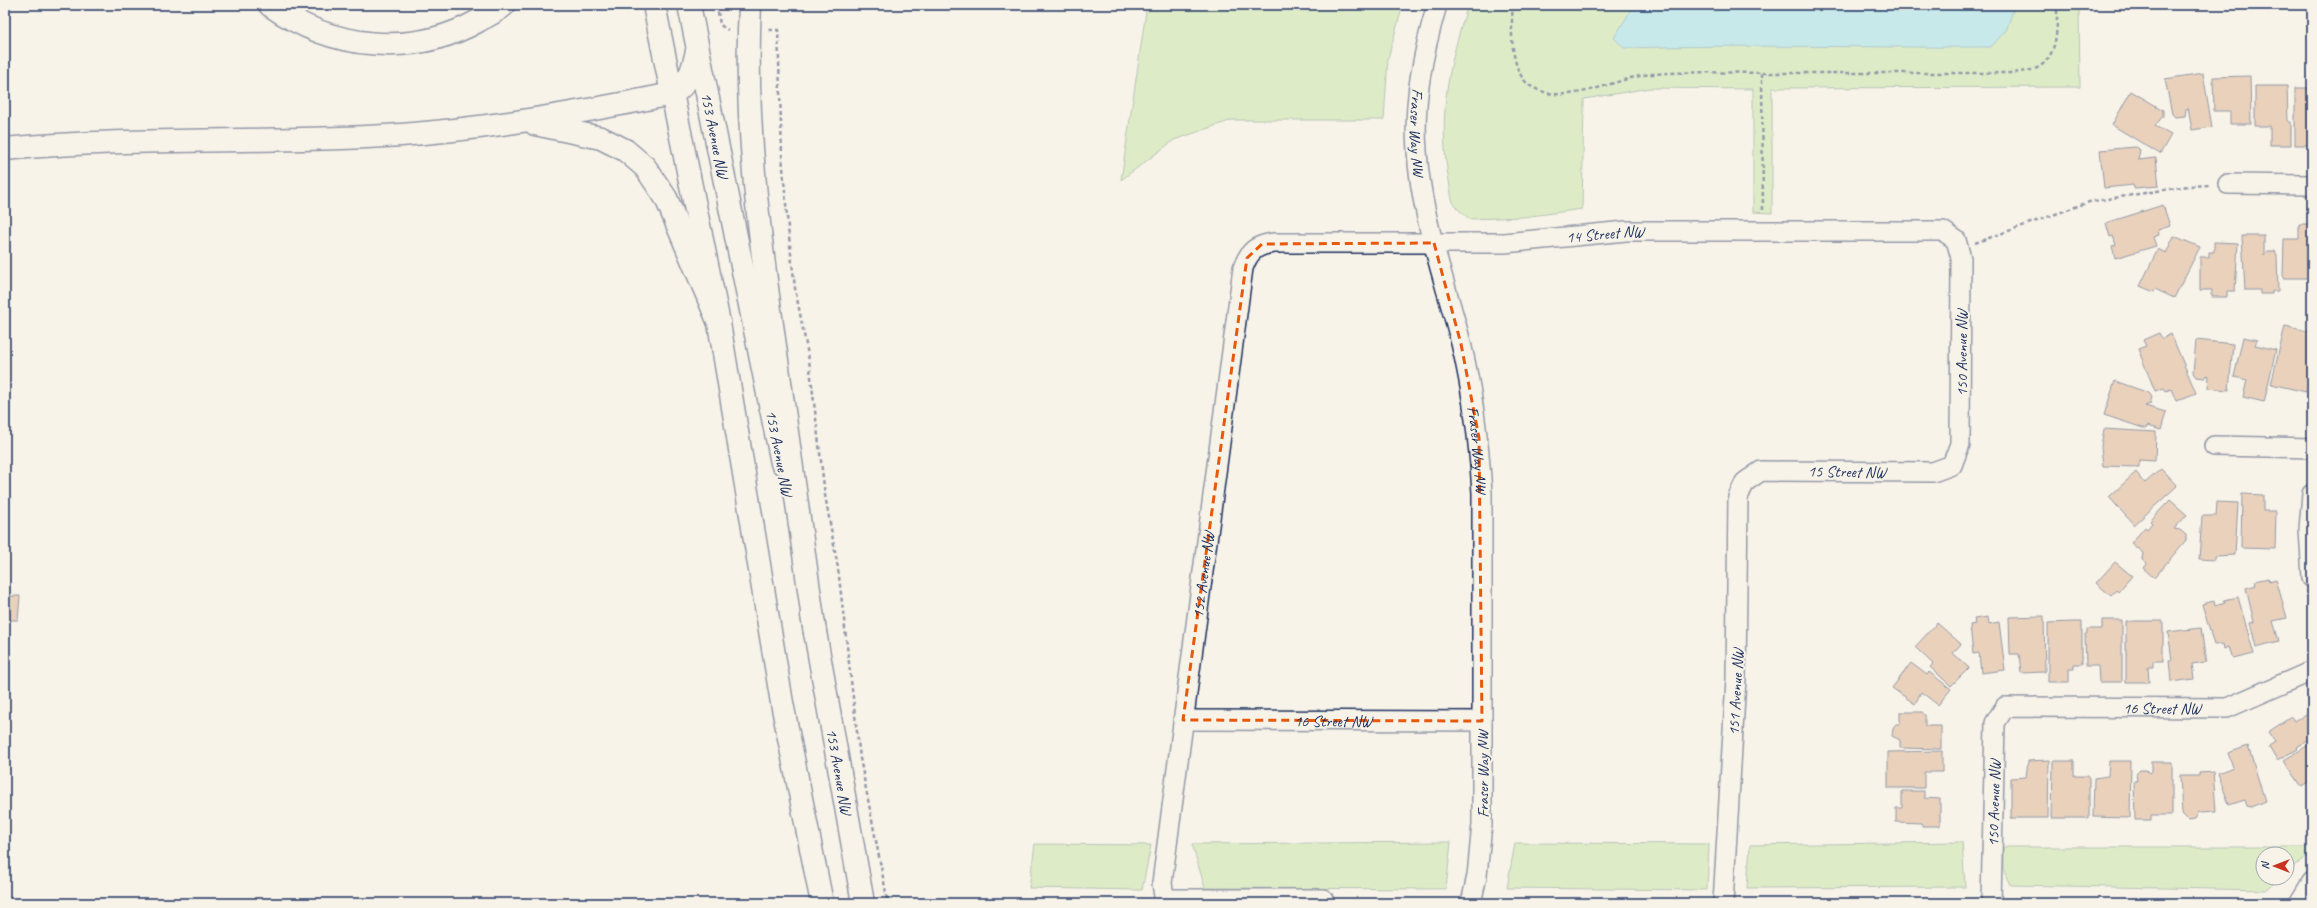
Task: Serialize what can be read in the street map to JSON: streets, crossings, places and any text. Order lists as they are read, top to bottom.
{
  "streets": {
    "main road": ["153 Avenue NW"],
    "street": [
      "Fraser Way NW",
      "14 Street NW",
      "150 Avenue NW",
      "15 Street NW",
      "152 Avenue NW",
      "151 Avenue NW",
      "16 Street NW"
    ]
  },
  "crossings": [
    ["Fraser Way NW", "14 Street NW"],
    ["Fraser Way NW", "16 Street NW"],
    ["14 Street NW", "150 Avenue NW"],
    ["14 Street NW", "152 Avenue NW"],
    ["150 Avenue NW", "15 Street NW"],
    ["150 Avenue NW", "16 Street NW"],
    ["15 Street NW", "151 Avenue NW"],
    ["152 Avenue NW", "16 Street NW"]
  ],
  "north": "left"
}
